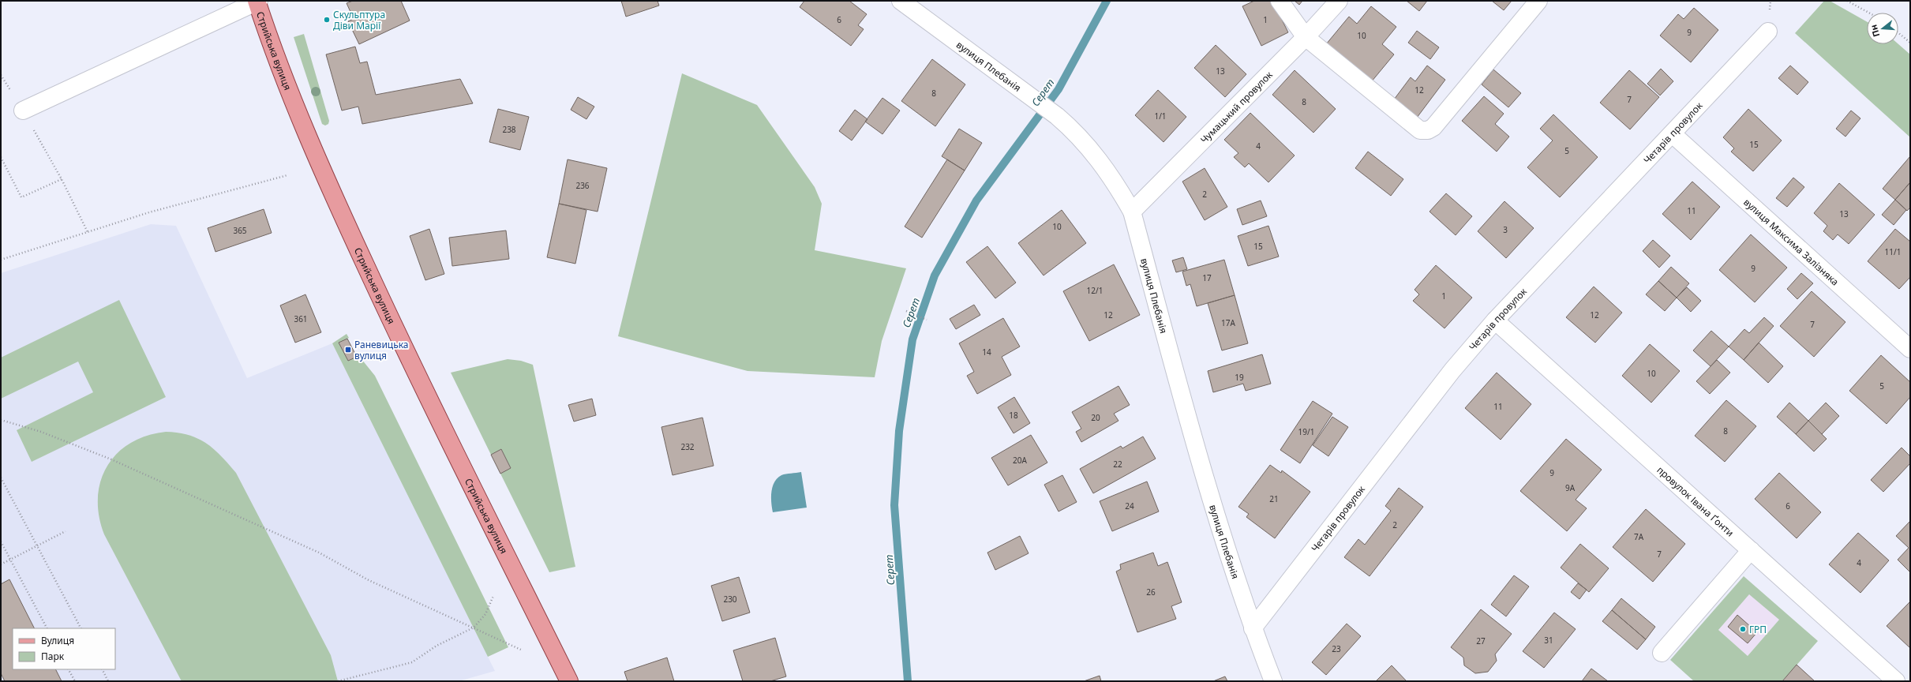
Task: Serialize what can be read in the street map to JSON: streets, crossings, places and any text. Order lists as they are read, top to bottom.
{
  "streets": {
    "main road": ["Стрийська вулиця"],
    "street": [
      "вулиця Плебанія",
      "Чумацький провулок",
      "Четарів провулок",
      "вулиця Максима Залізняка",
      "провулок Івана Ґонти"
    ]
  },
  "crossings": [
    ["вулиця Плебанія", "Чумацький провулок"],
    ["вулиця Плебанія", "Четарів провулок"],
    ["Четарів провулок", "вулиця Максима Залізняка"],
    ["Четарів провулок", "провулок Івана Ґонти"]
  ],
  "water": ["Серет"],
  "places": {
    "other": ["Скульптура Діви Марії", "ГРП"],
    "transit": ["Раневицька вулиця"]
  },
  "house_numbers": [
    "6",
    "1",
    "9",
    "10",
    "13",
    "12",
    "8",
    "7",
    "8",
    "1/1",
    "238",
    "15",
    "4",
    "5",
    "236",
    "2",
    "11",
    "13",
    "10",
    "3",
    "365",
    "15",
    "11/1",
    "9",
    "17",
    "12/1",
    "1",
    "12",
    "12",
    "361",
    "17А",
    "7",
    "14",
    "10",
    "19",
    "5",
    "11",
    "18",
    "20",
    "8",
    "19/1",
    "232",
    "20А",
    "22",
    "9",
    "9А",
    "21",
    "24",
    "6",
    "2",
    "7А",
    "7",
    "4",
    "26",
    "230",
    "31",
    "27",
    "23"
  ],
  "legend": ["Вулиця", "Парк"],
  "north": "left"
}
